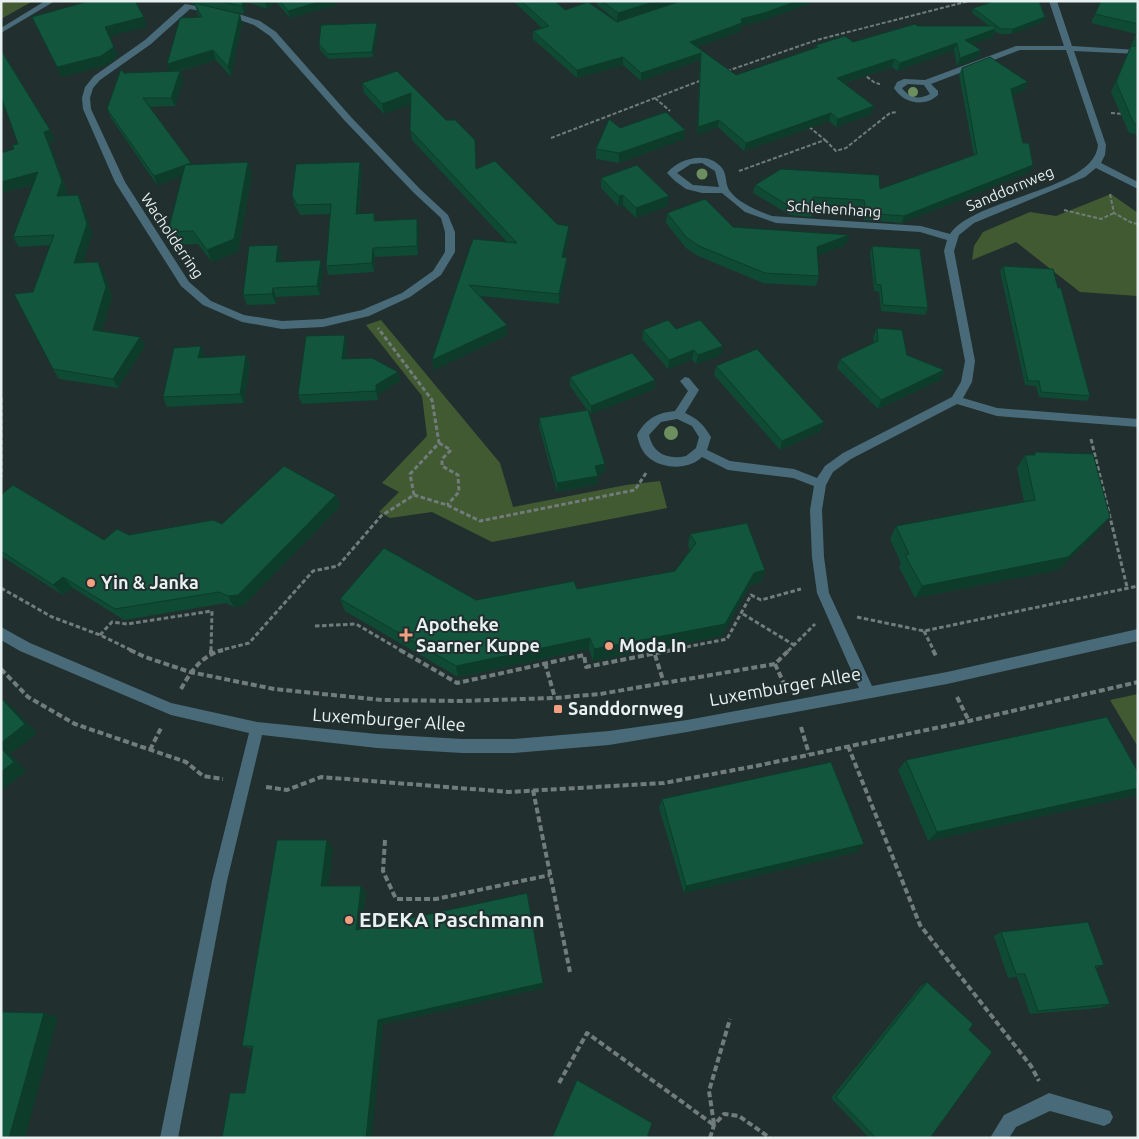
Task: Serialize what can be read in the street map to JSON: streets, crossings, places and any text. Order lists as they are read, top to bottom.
{
  "streets": {
    "street": [
      "Sanddornweg",
      "Schlehenhang",
      "Wacholderring",
      "Luxemburger Allee"
    ]
  },
  "crossings": [
    ["Sanddornweg", "Schlehenhang"]
  ],
  "places": {
    "other": ["Yin & Janka", "Moda In", "EDEKA Paschmann"],
    "health": ["Apotheke Saarner Kuppe"],
    "transit": ["Sanddornweg"]
  }
}
